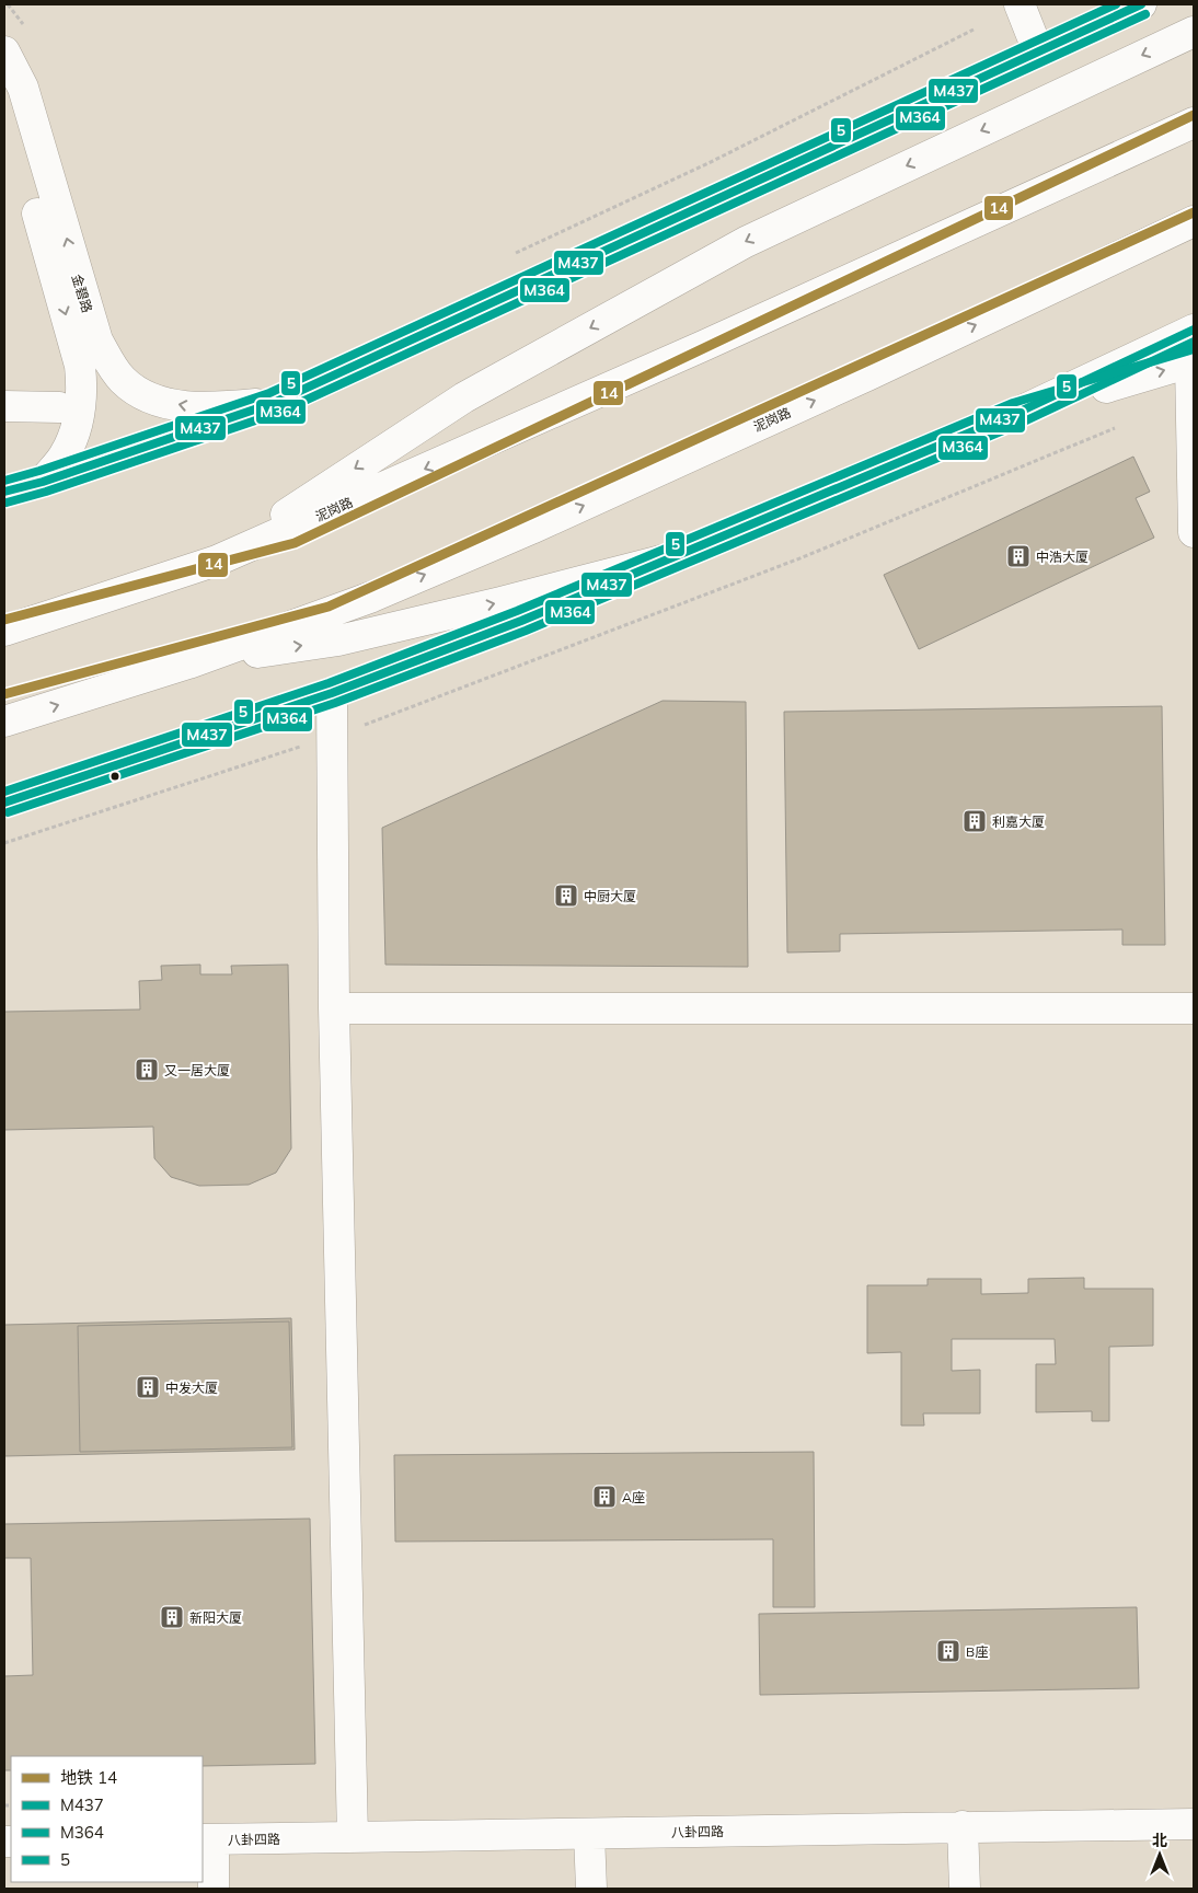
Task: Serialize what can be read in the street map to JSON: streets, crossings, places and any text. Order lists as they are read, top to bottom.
{
  "streets": {
    "main road": ["金碧路", "泥岗路", "八卦四路"]
  },
  "places": {
    "building": [
      "中浩大厦",
      "利嘉大厦",
      "中厨大厦",
      "又一居大厦",
      "中发大厦",
      "A座",
      "新阳大厦",
      "B座"
    ]
  },
  "lines": [
    "transit line M437",
    "transit line 5",
    "transit line M364",
    "metro line 14"
  ],
  "legend": [
    "地铁 14",
    "M437",
    "M364",
    "5"
  ],
  "north": "top"
}
